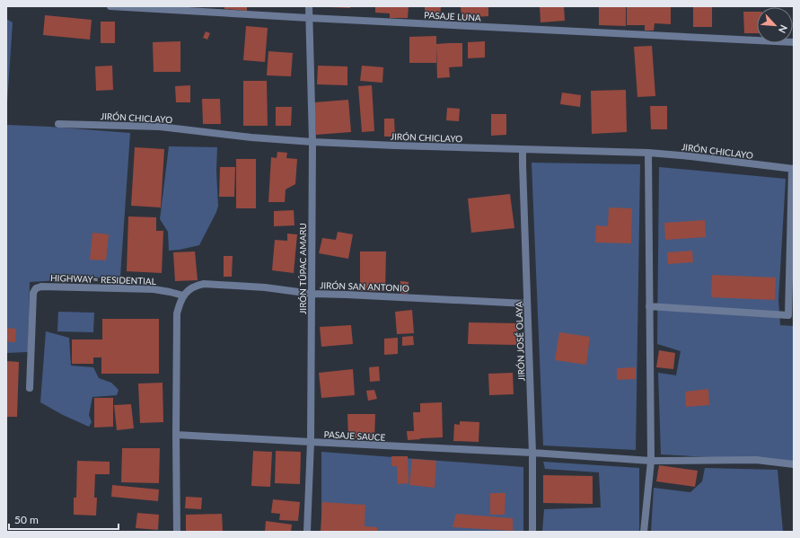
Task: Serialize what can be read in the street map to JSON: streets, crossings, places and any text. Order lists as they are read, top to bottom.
{
  "streets": {
    "street": [
      "PASAJE LUNA",
      "JIRÓN CHICLAYO",
      "JIRÓN TÚPAC AMARU",
      "HIGHWAY= RESIDENTIAL",
      "JIRÓN SAN ANTONIO",
      "JIRÓN JOSÉ OLAYA",
      "PASAJE SAUCE"
    ]
  },
  "crossings": [
    ["PASAJE LUNA", "JIRÓN TÚPAC AMARU"],
    ["JIRÓN CHICLAYO", "JIRÓN TÚPAC AMARU"],
    ["JIRÓN CHICLAYO", "JIRÓN JOSÉ OLAYA"],
    ["JIRÓN TÚPAC AMARU", "JIRÓN SAN ANTONIO"],
    ["JIRÓN TÚPAC AMARU", "PASAJE SAUCE"],
    ["HIGHWAY= RESIDENTIAL", "JIRÓN SAN ANTONIO"],
    ["JIRÓN SAN ANTONIO", "JIRÓN JOSÉ OLAYA"],
    ["JIRÓN JOSÉ OLAYA", "PASAJE SAUCE"]
  ],
  "scale_bar": "50 m",
  "north": "bottom right"
}
